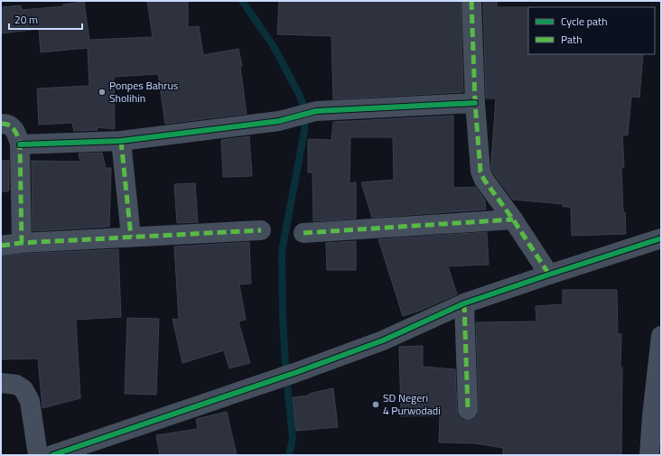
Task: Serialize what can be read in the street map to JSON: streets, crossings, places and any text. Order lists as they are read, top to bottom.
{
  "places": ["Ponpes Bahrus Sholihin", "SD Negeri 4 Purwodadi"],
  "legend": ["Cycle path", "Path"],
  "scale_bar": "20 m"
}
